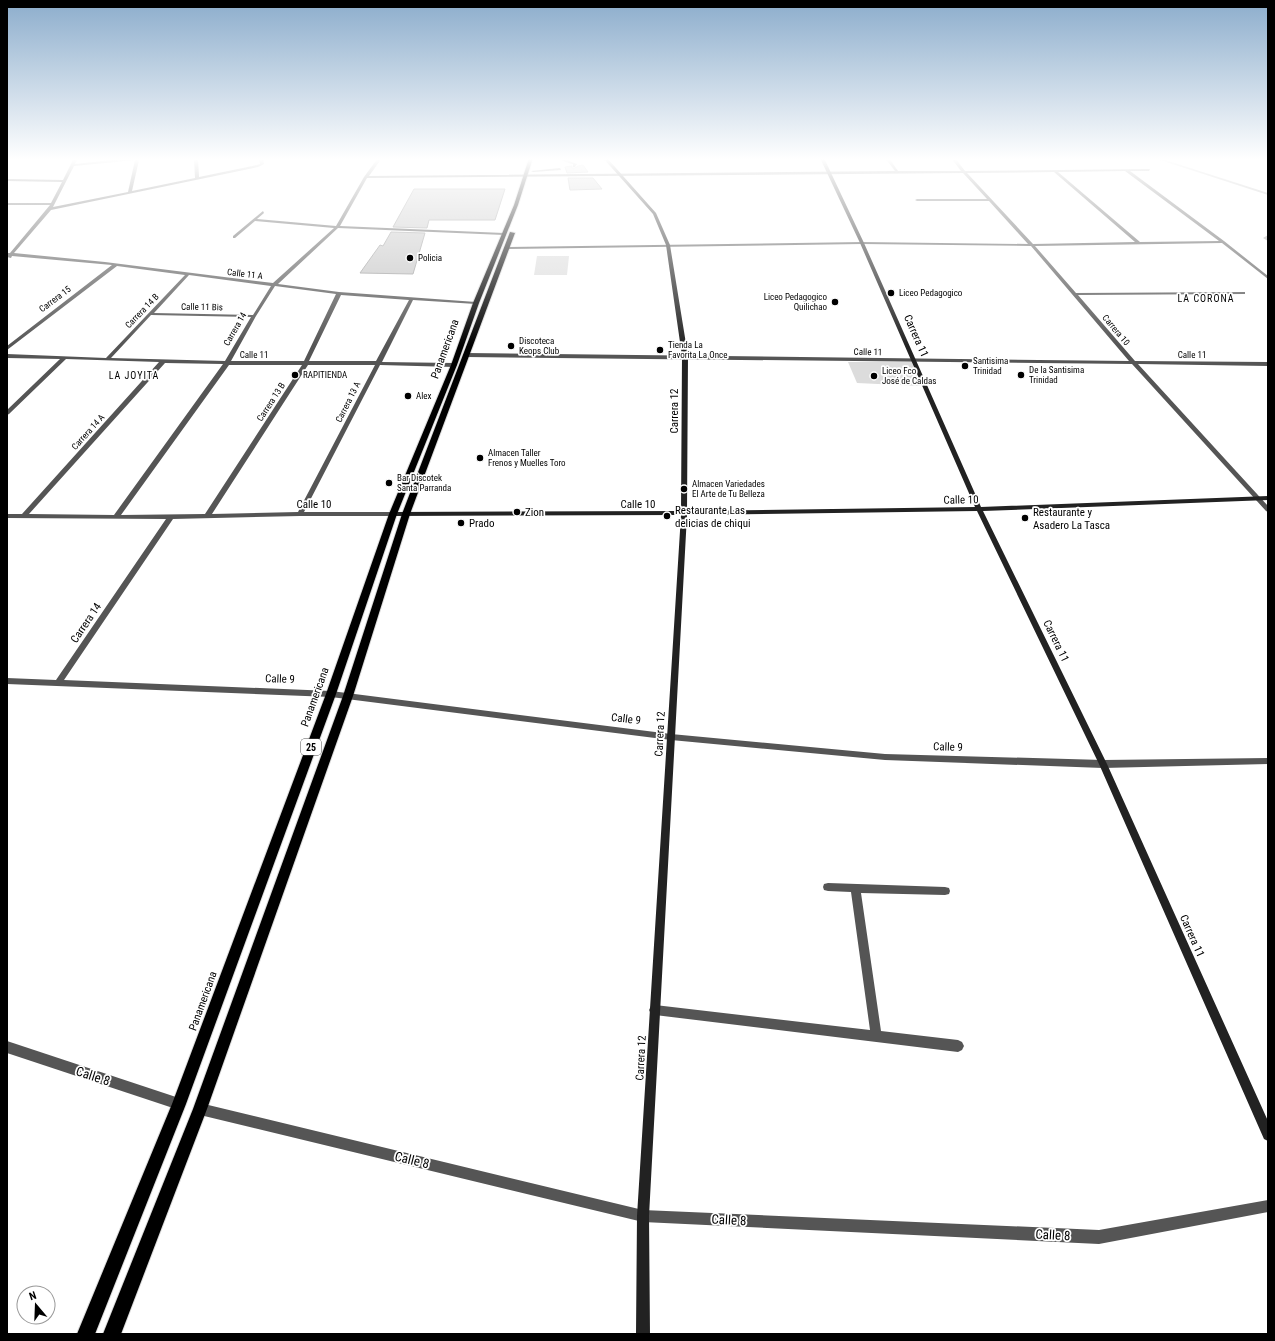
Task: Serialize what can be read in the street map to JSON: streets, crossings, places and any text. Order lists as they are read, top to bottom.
{
  "streets": {
    "main road": ["Panamericana", "25"],
    "street": [
      "Calle 11 A",
      "Carrera 15",
      "Calle 11 Bis",
      "Carrera 14 B",
      "Carrera 14",
      "Carrera 10",
      "Carrera 11",
      "Calle 11",
      "Carrera 13 B",
      "Carrera 13 A",
      "Carrera 12",
      "Carrera 14 A",
      "Calle 10",
      "Calle 9",
      "Calle 8"
    ]
  },
  "crossings": [
    ["Calle 11 A", "Carrera 15"],
    ["Calle 11 A", "Carrera 14 B"],
    ["Calle 11 A", "Carrera 14"],
    ["Calle 11 A", "Panamericana"],
    ["Calle 11 A", "Carrera 13 B"],
    ["Calle 11 A", "Carrera 13 A"],
    ["Calle 11 Bis", "Carrera 14 B"],
    ["Calle 11 Bis", "Carrera 14"],
    ["Carrera 14 B", "Calle 11"],
    ["Carrera 14", "Calle 11"],
    ["Carrera 14", "Calle 10"],
    ["Carrera 14", "Calle 9"],
    ["Carrera 10", "Calle 11"],
    ["Carrera 10", "Calle 10"],
    ["Carrera 11", "Calle 11"],
    ["Carrera 11", "Calle 10"],
    ["Carrera 11", "Calle 9"],
    ["Panamericana", "Calle 11"],
    ["Panamericana", "Calle 10"],
    ["Panamericana", "Calle 9"],
    ["Panamericana", "Calle 8"],
    ["Calle 11", "Carrera 13 B"],
    ["Calle 11", "Carrera 13 A"],
    ["Calle 11", "Carrera 12"],
    ["Calle 11", "Carrera 14 A"],
    ["Carrera 13 B", "Calle 10"],
    ["Carrera 13 A", "Calle 10"],
    ["Carrera 12", "Calle 10"],
    ["Carrera 12", "Calle 9"],
    ["Carrera 12", "Calle 8"],
    ["Carrera 14 A", "Calle 10"]
  ],
  "districts": ["LA CORONA", "LA JOYITA"],
  "places": [
    "Policia",
    "Liceo Pedagogico",
    "Liceo Pedagogico Quilichao",
    "Discoteca Keops Club",
    "Tienda La Favorita La Once",
    "Santisima Trinidad",
    "RAPITIENDA",
    "De la Santisima Trinidad",
    "Liceo Fco José de Caldas",
    "Alex",
    "Almacen Taller Frenos y Muelles Toro",
    "Bar Discotek Santa Parranda",
    "Almacen Variedades El Arte de Tu Belleza",
    "Zion",
    "Restaurante Las delicias de chiqui",
    "Restaurante y Asadero La Tasca",
    "Prado"
  ],
  "north": "top"
}
